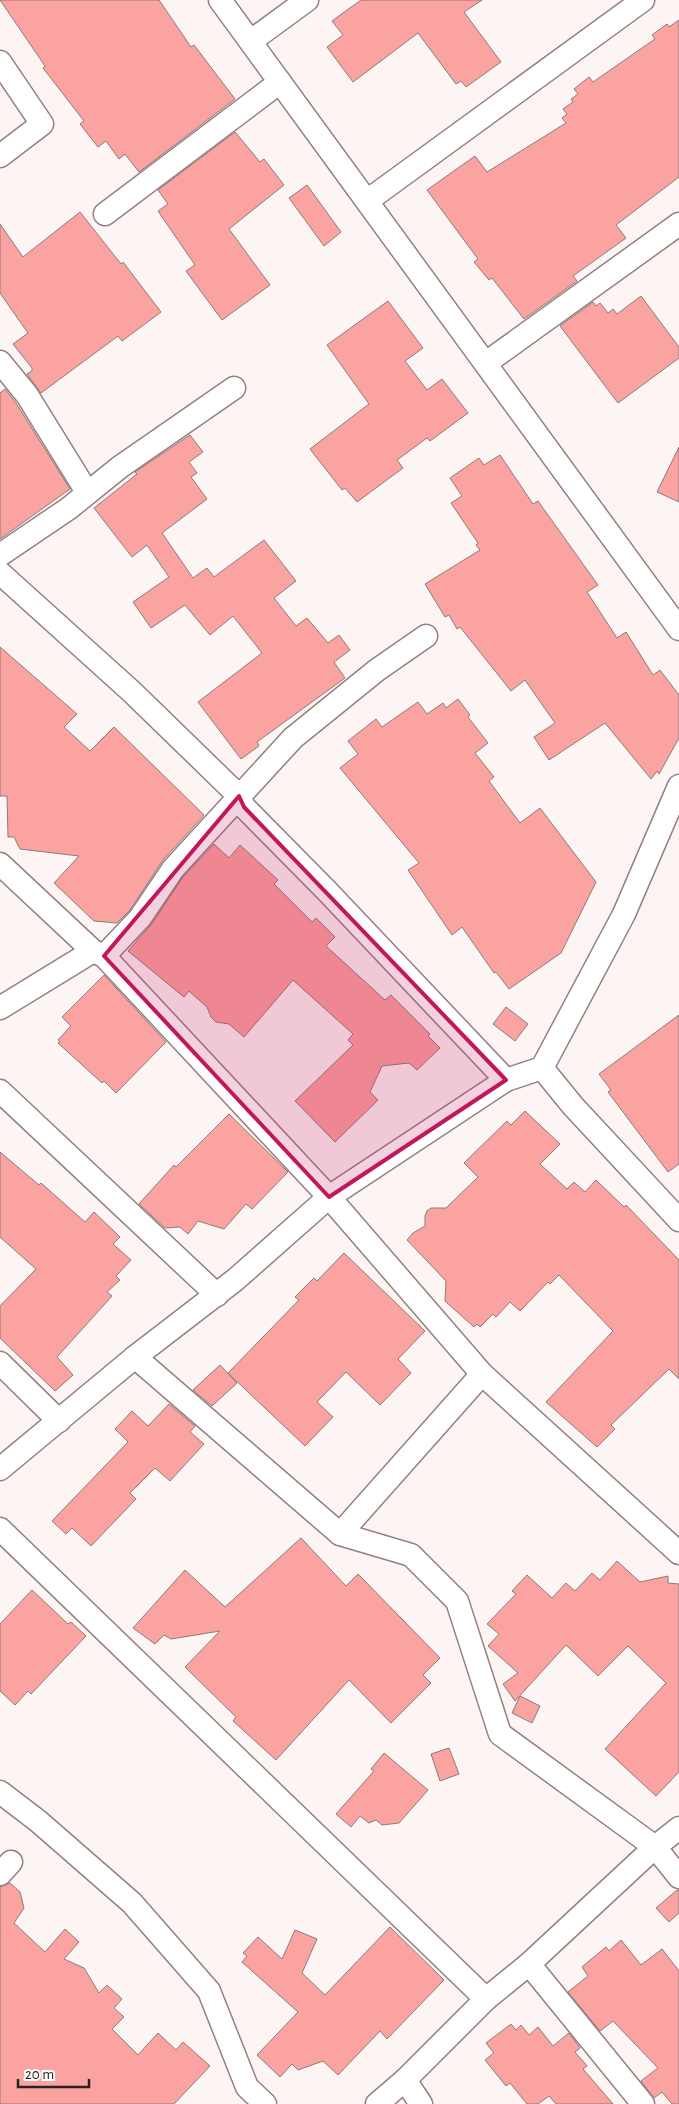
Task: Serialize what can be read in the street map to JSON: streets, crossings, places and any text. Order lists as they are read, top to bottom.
{
  "scale_bar": "20 m"
}
